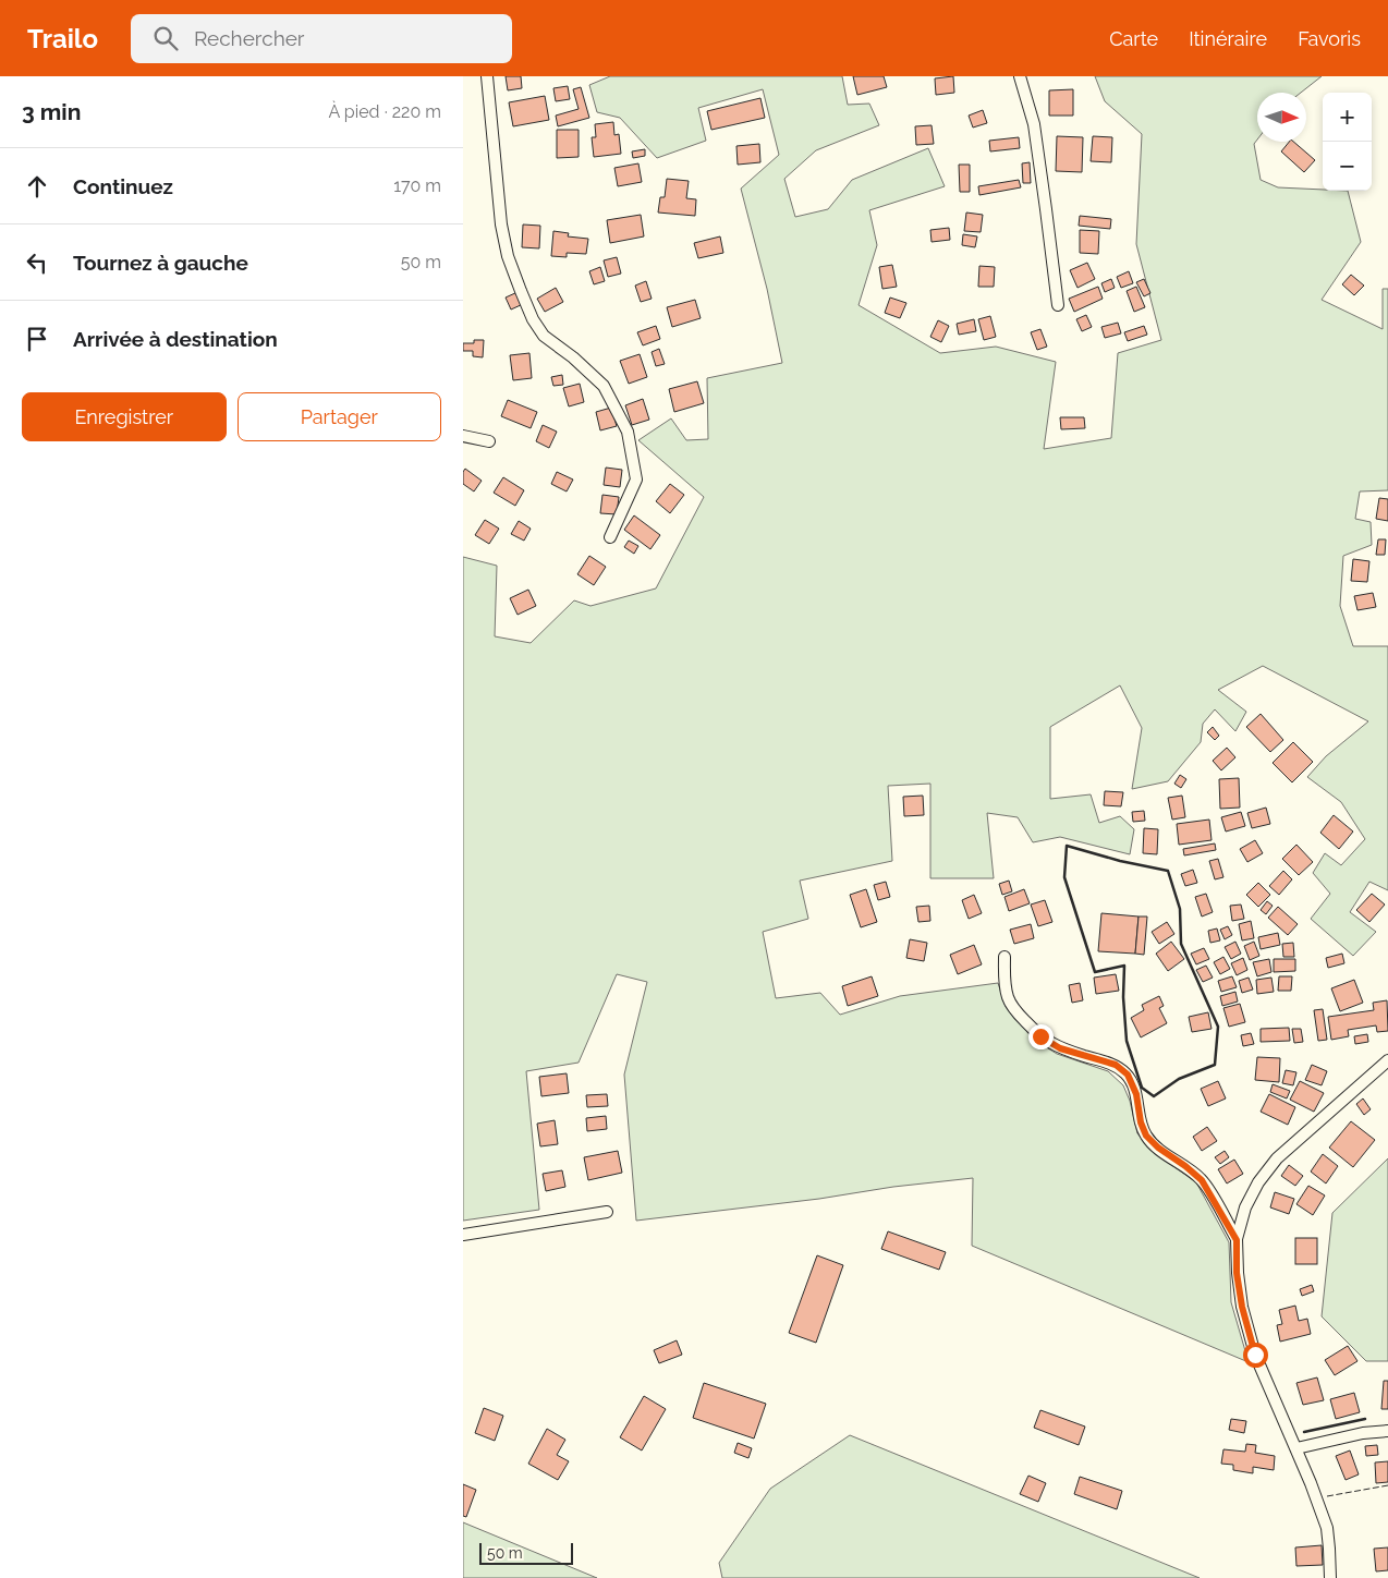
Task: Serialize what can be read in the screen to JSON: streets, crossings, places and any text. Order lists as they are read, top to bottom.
{
  "scale_bar": "50 m",
  "north": "right",
  "page": {
    "header": "Trailo",
    "search": "Rechercher",
    "nav": ["Carte", "Itinéraire", "Favoris"],
    "heading": ["3 min", "À pied · 220 m"],
    "map_buttons": ["+", "−"],
    "list": [
      ["Continuez", "170 m"],
      ["Tournez à gauche", "50 m"],
      "Arrivée à destination"
    ],
    "buttons": ["Enregistrer", "Partager"],
    "scale": "50 m"
  }
}
